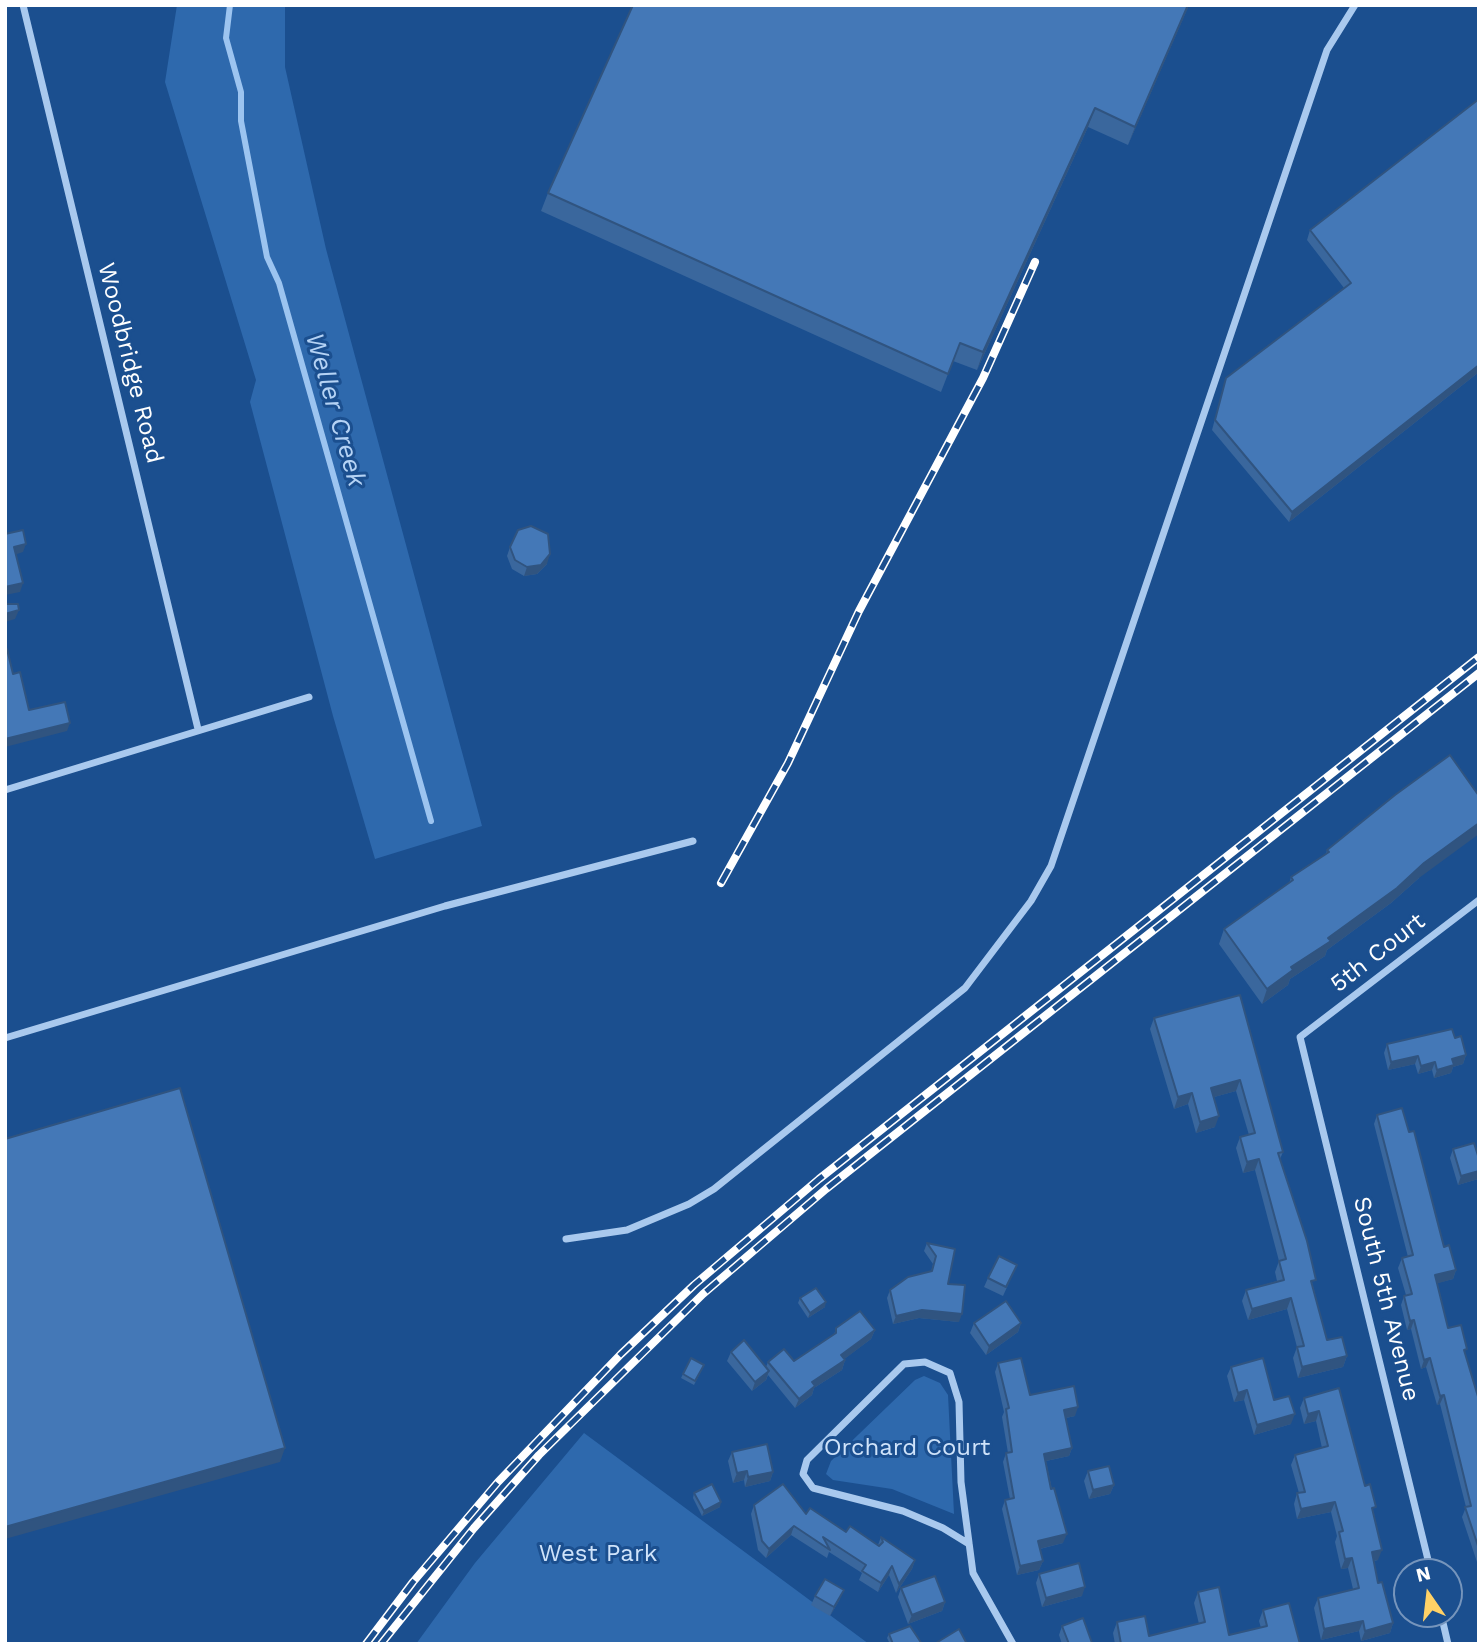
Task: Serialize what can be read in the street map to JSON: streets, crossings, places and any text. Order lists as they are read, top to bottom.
{
  "streets": {
    "street": ["Woodbridge Road", "5th Court", "South 5th Avenue"]
  },
  "crossings": [
    ["5th Court", "South 5th Avenue"]
  ],
  "water": ["Weller Creek"],
  "parks": ["Orchard Court", "West Park"],
  "north": "top"
}
